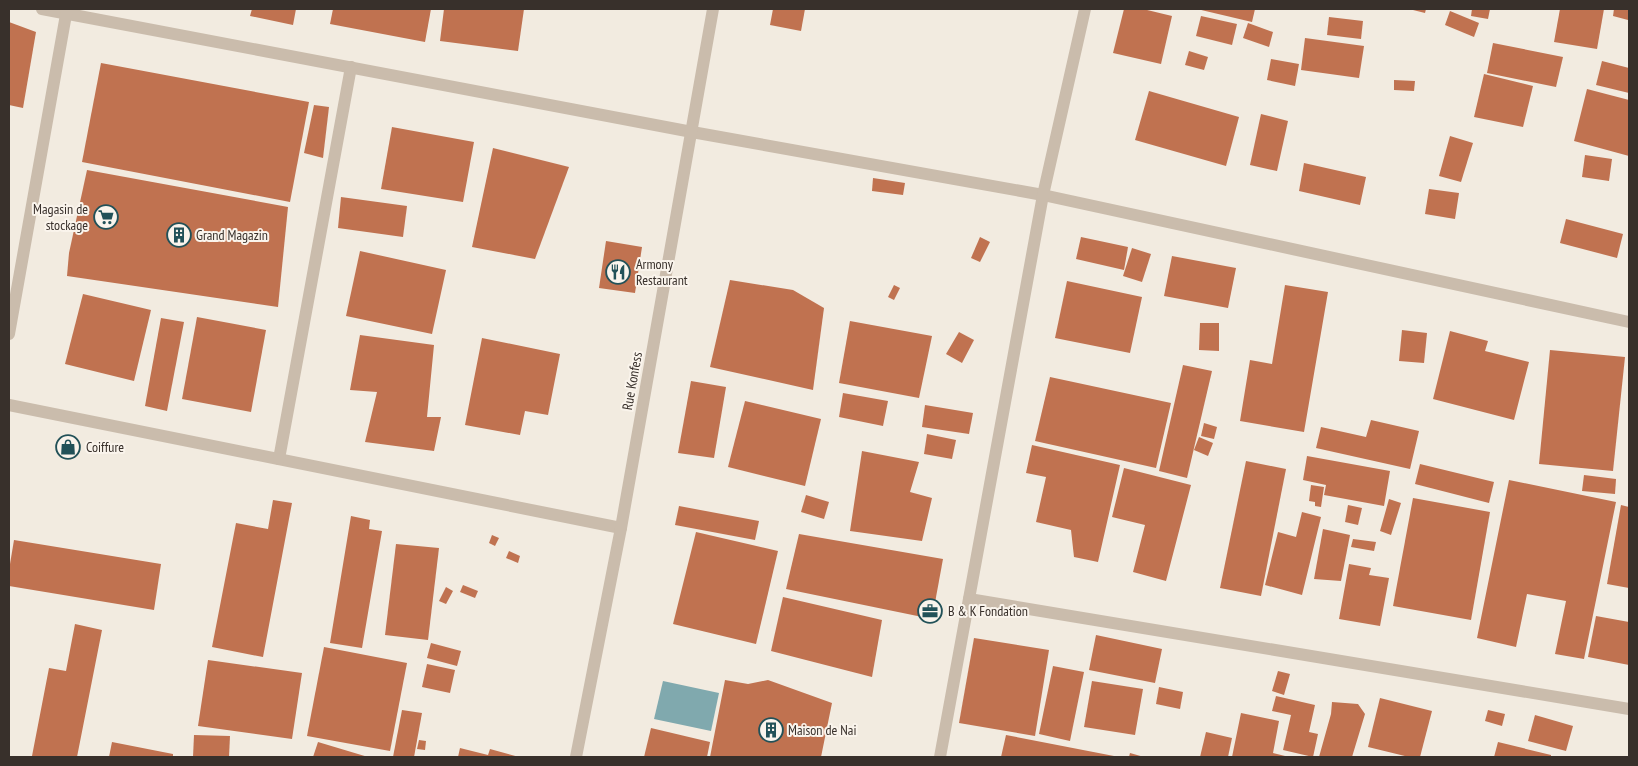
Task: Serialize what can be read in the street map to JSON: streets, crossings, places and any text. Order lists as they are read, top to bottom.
{
  "streets": {
    "street": ["Rue Konfess"]
  },
  "places": {
    "supermarket": ["Magasin de stockage"],
    "building": ["Grand Magazin", "Maison de Nai"],
    "restaurant": ["Armony Restaurant"],
    "shop": ["Coiffure"],
    "office": ["B & K Fondation"]
  }
}
